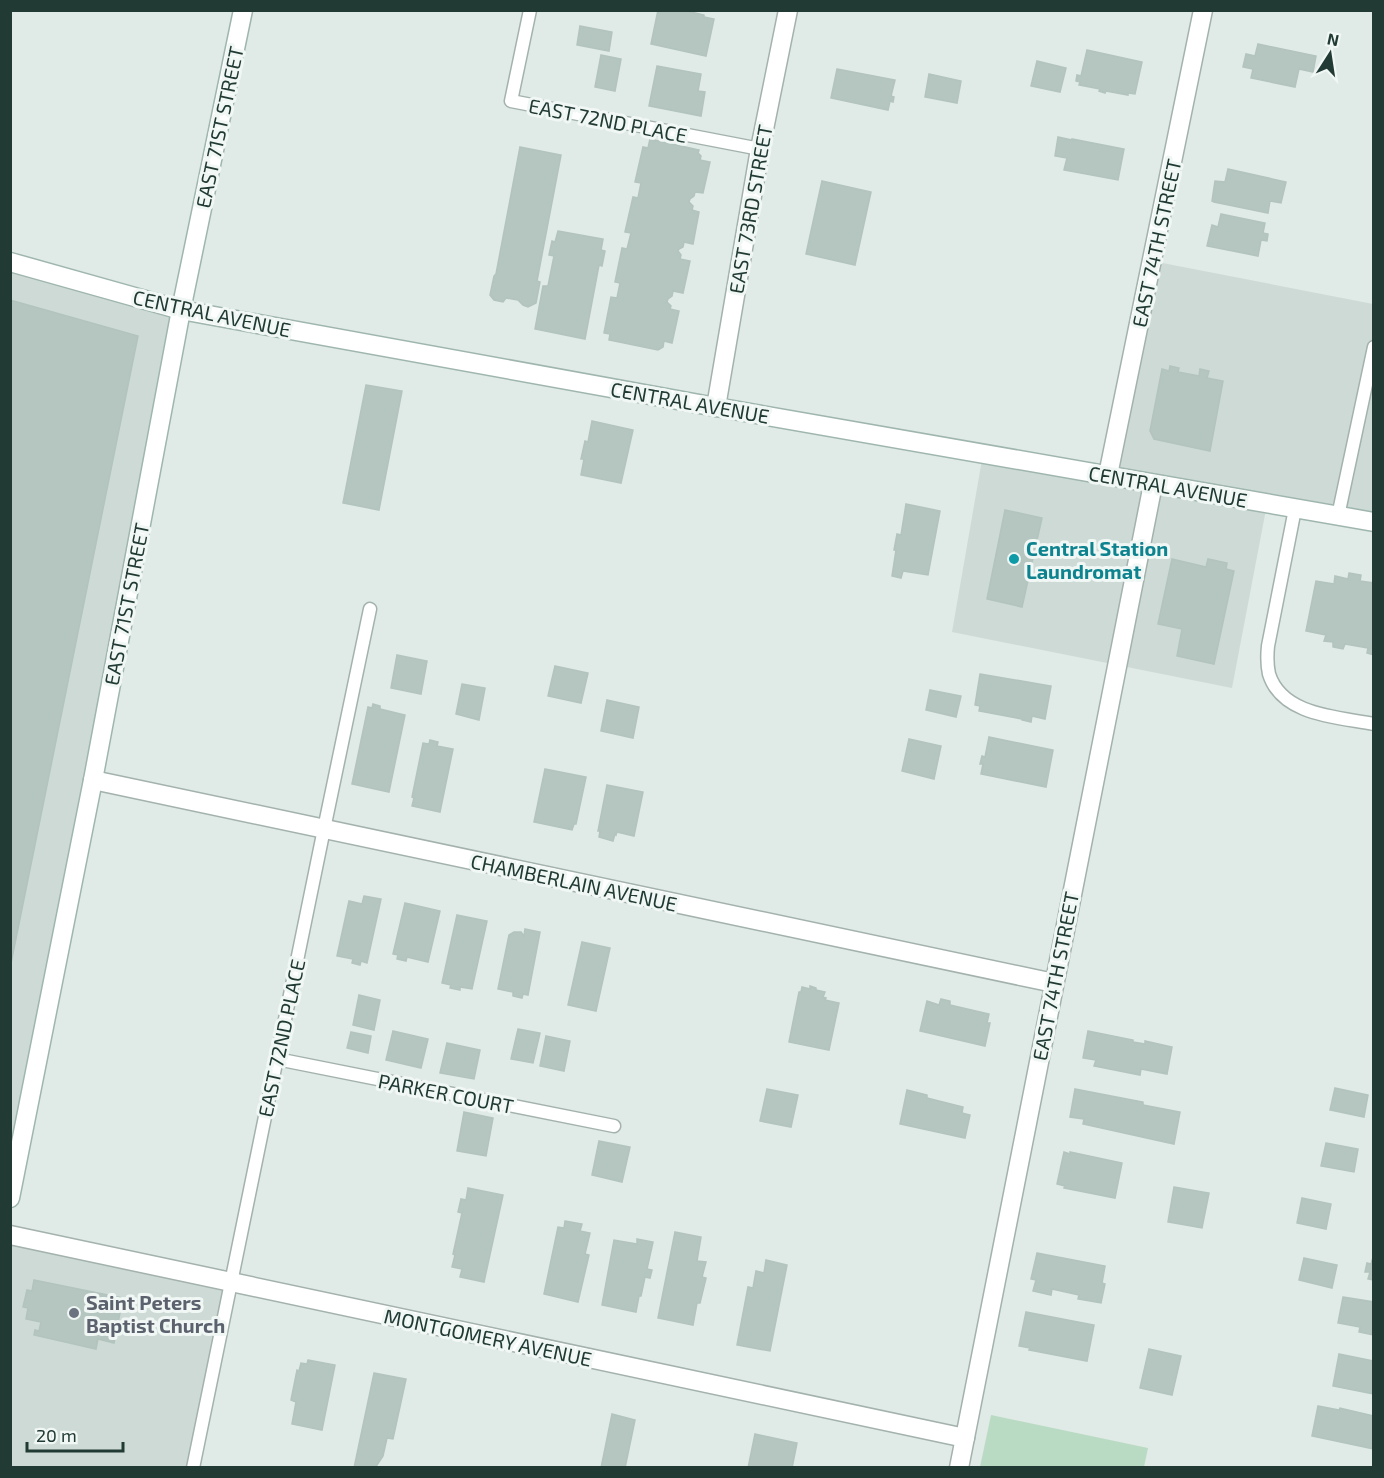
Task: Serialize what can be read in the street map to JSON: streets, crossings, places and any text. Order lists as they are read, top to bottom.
{
  "streets": {
    "street": [
      "EAST 71ST STREET",
      "EAST 73RD STREET",
      "EAST 74TH STREET",
      "CENTRAL AVENUE",
      "CHAMBERLAIN AVENUE",
      "MONTGOMERY AVENUE"
    ],
    "lane": ["EAST 72ND PLACE", "PARKER COURT"]
  },
  "crossings": [
    ["EAST 72ND PLACE", "EAST 73RD STREET"],
    ["EAST 72ND PLACE", "CHAMBERLAIN AVENUE"],
    ["EAST 72ND PLACE", "PARKER COURT"],
    ["EAST 72ND PLACE", "MONTGOMERY AVENUE"],
    ["EAST 71ST STREET", "CENTRAL AVENUE"],
    ["EAST 71ST STREET", "CHAMBERLAIN AVENUE"],
    ["EAST 73RD STREET", "CENTRAL AVENUE"],
    ["EAST 74TH STREET", "CENTRAL AVENUE"],
    ["EAST 74TH STREET", "CHAMBERLAIN AVENUE"],
    ["EAST 74TH STREET", "MONTGOMERY AVENUE"]
  ],
  "places": ["Central Station Laundromat", "Saint Peters Baptist Church"],
  "scale_bar": "20 m",
  "north": "top"
}
